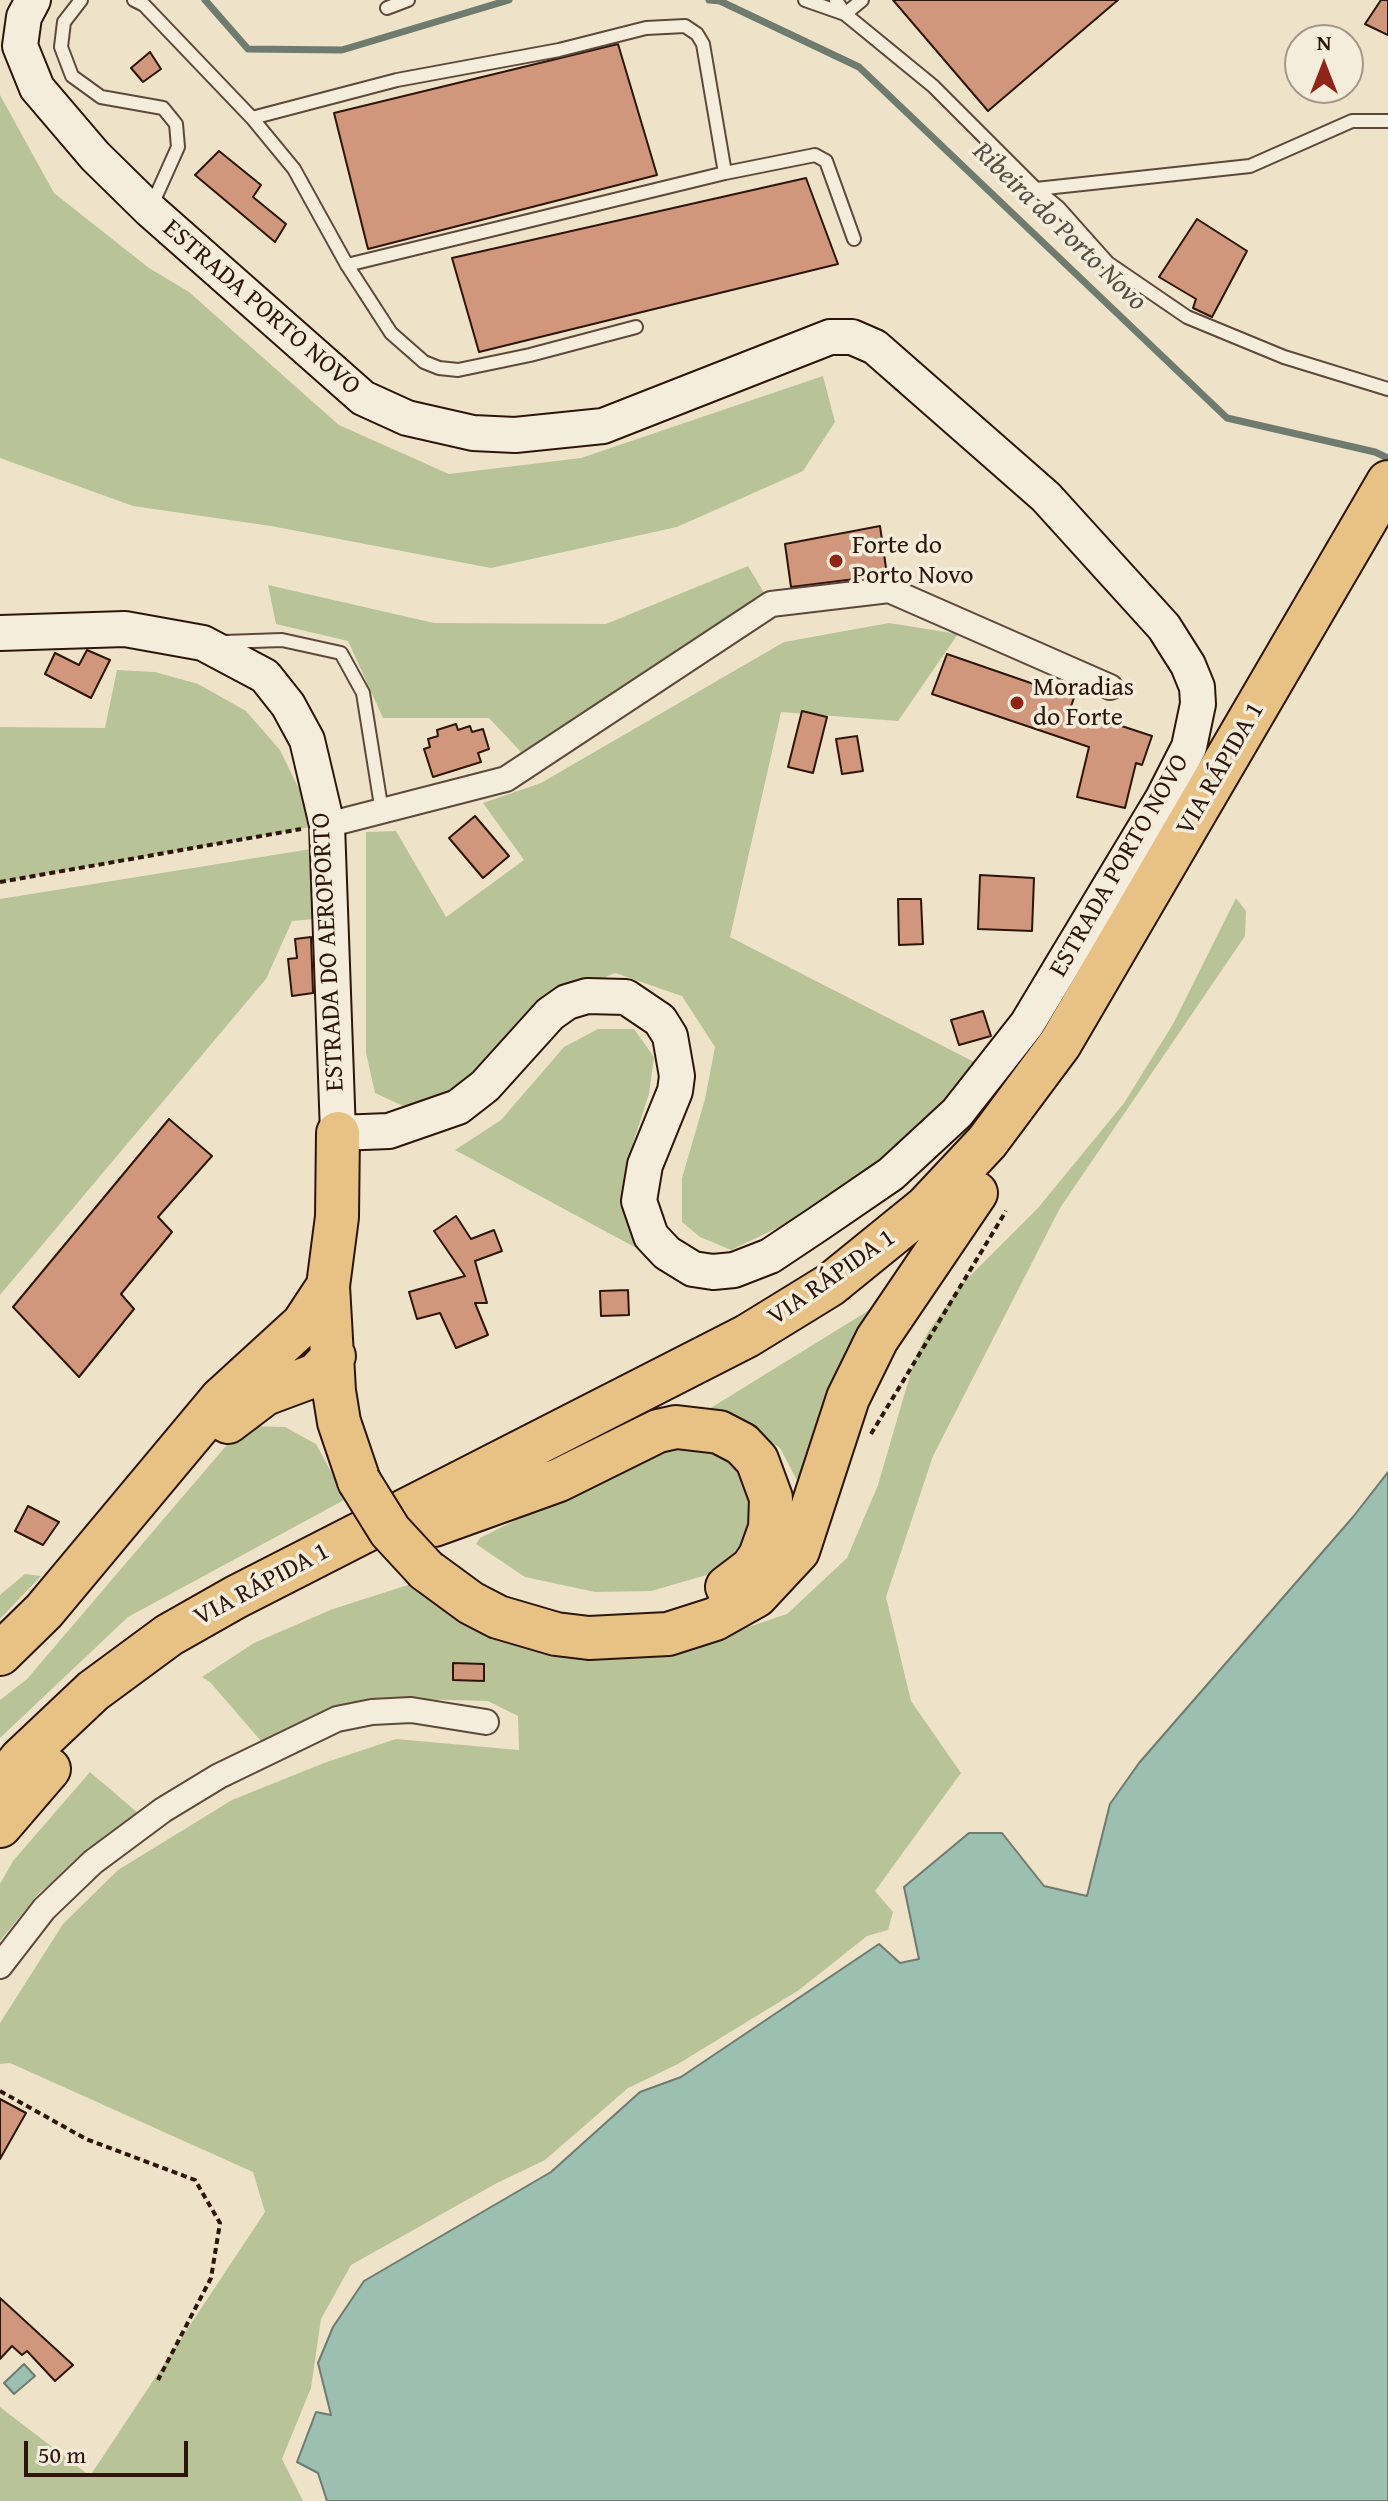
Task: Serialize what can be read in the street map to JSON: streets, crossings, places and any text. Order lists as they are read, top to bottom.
{
  "streets": {
    "highway": ["VIA RÁPIDA 1"],
    "main road": ["ESTRADA PORTO NOVO", "ESTRADA DO AEROPORTO"]
  },
  "crossings": [
    ["ESTRADA PORTO NOVO", "ESTRADA DO AEROPORTO"]
  ],
  "water": ["Ribeira do Porto Novo"],
  "places": ["Forte do Porto Novo", "Moradias do Forte"],
  "scale_bar": "50 m",
  "north": "top"
}
